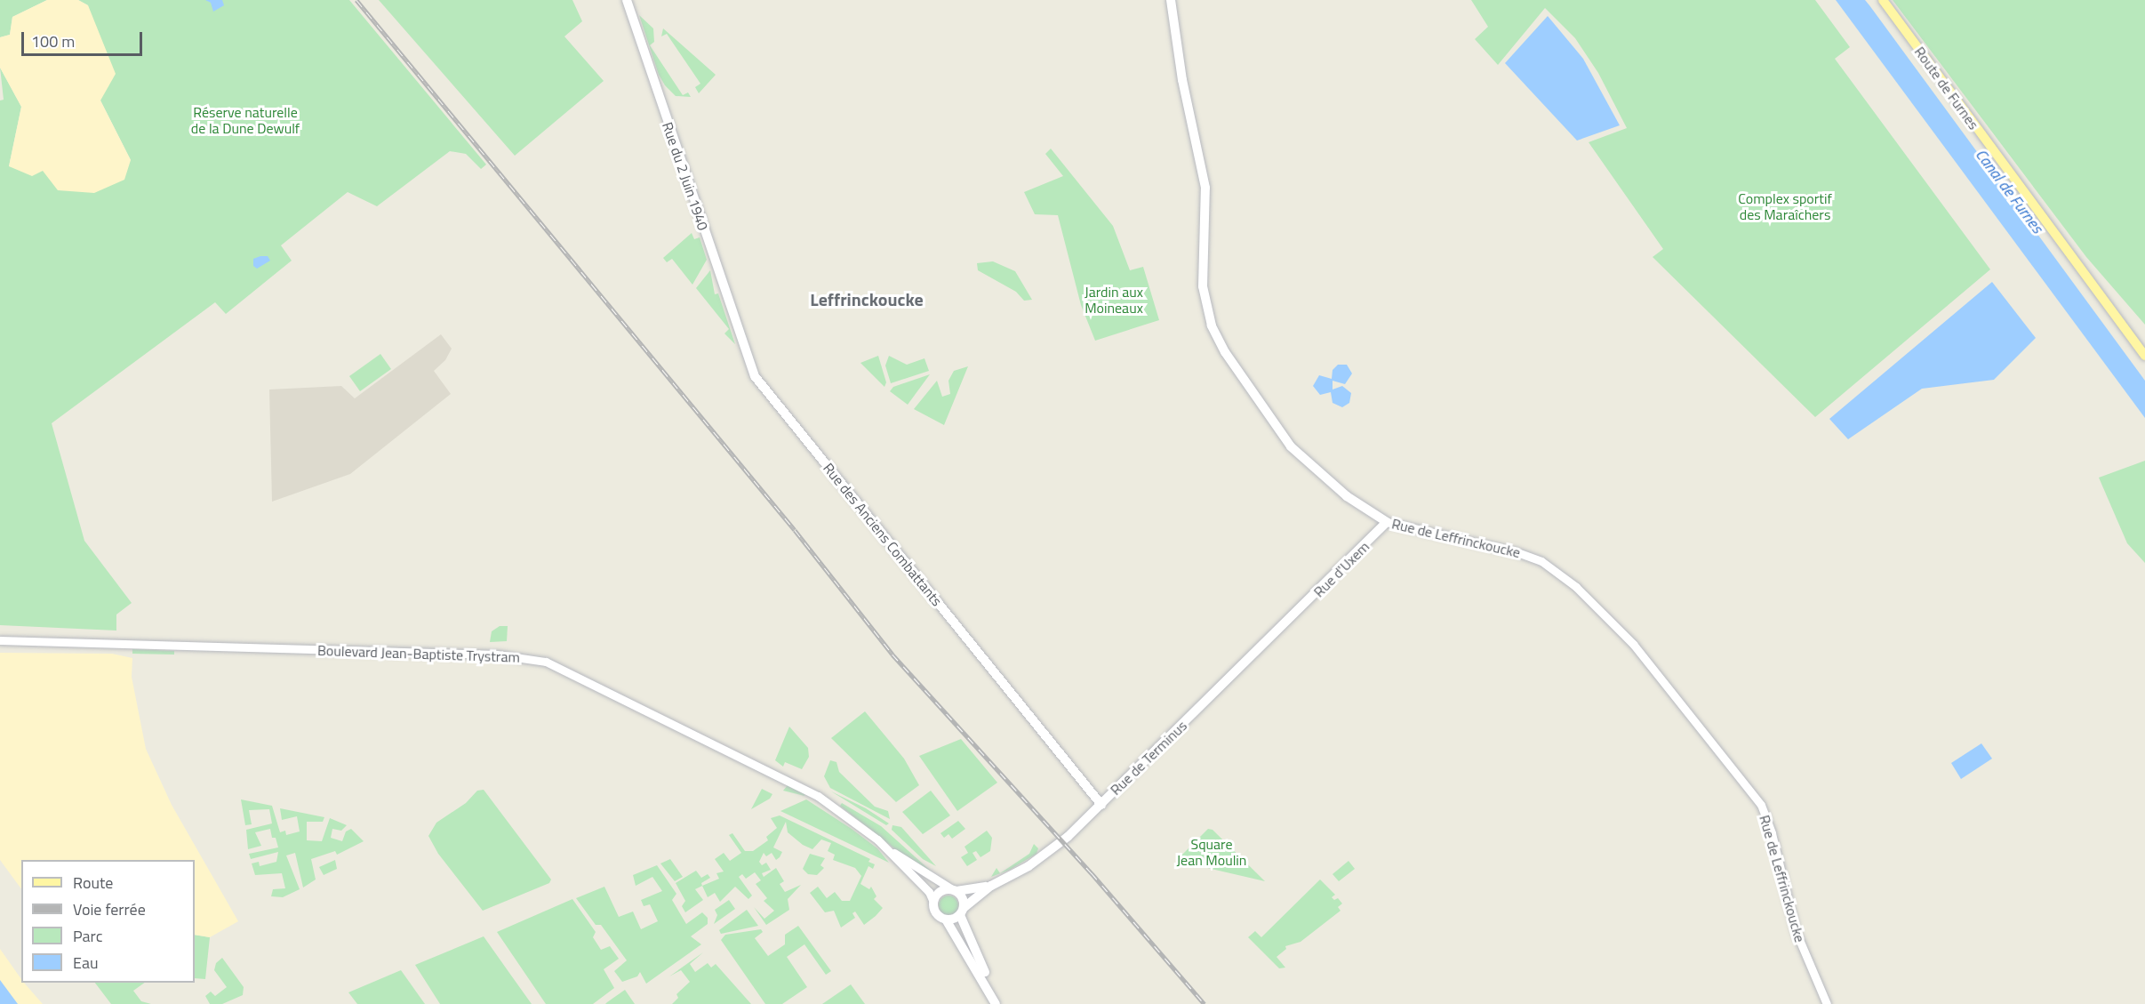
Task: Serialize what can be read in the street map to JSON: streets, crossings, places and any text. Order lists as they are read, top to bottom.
{
  "streets": {
    "main road": [
      "Route de Furnes",
      "Rue du 2 Juin 1940",
      "Rue des Anciens Combattants",
      "Rue de Leffrinckoucke",
      "Rue d'Uxem",
      "Rue de Terminus"
    ],
    "street": ["Boulevard Jean-Baptiste Trystram"]
  },
  "crossings": [
    ["Rue du 2 Juin 1940", "Rue des Anciens Combattants"],
    ["Rue des Anciens Combattants", "Rue de Terminus"],
    ["Rue de Leffrinckoucke", "Rue d'Uxem"],
    ["Rue d'Uxem", "Rue de Terminus"]
  ],
  "districts": ["Leffrinckoucke"],
  "water": ["Canal de Furnes"],
  "parks": [
    "Réserve naturelle de la Dune Dewulf",
    "Complex sportif des Maraîchers",
    "Jardin aux Moineaux",
    "Square Jean Moulin"
  ],
  "legend": [
    "Route",
    "Voie ferrée",
    "Parc",
    "Eau"
  ],
  "scale_bar": "100 m"
}
